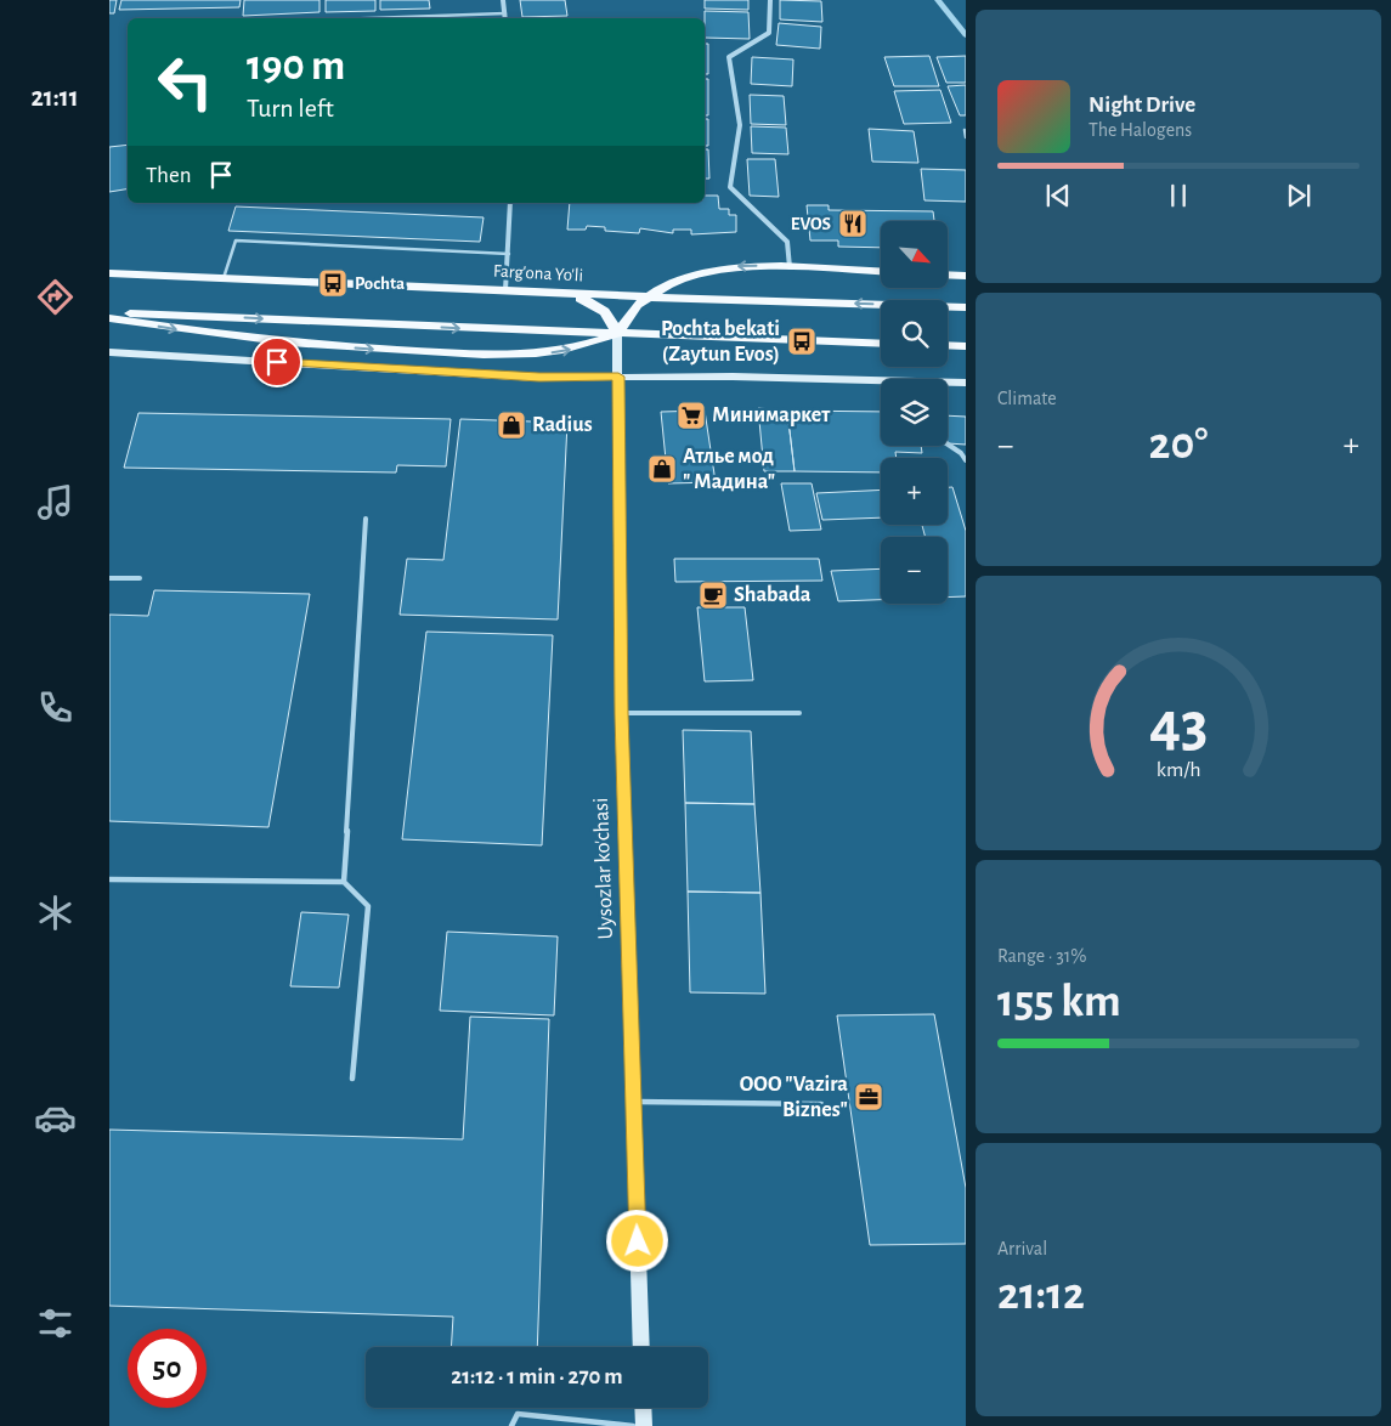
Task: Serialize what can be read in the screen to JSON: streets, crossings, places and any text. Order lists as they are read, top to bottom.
{
  "streets": {
    "main road": ["Farg'ona Yo'li", "Uysozlar ko'chasi"]
  },
  "places": {
    "restaurant": ["EVOS"],
    "bus stop": ["Pochta", "Pochta bekati (Zaytun Evos)"],
    "supermarket": ["Минимаркет"],
    "shop": ["Radius", "Атлье мод \" Мадина\""],
    "cafe": ["Shabada"],
    "office": ["OOO \"Vazira Biznes\""]
  },
  "north": "bottom right",
  "page": {
    "tabs": "21:11",
    "turn": ["190 m", "Turn left"],
    "song": ["Night Drive", "The Halogens"],
    "then": "Then",
    "map_buttons": ["+", "−"],
    "tile": [
      "Climate",
      ["Range · 31%", "155 km"],
      ["Arrival", "21:12"]
    ],
    "heat": ["−", "20°", "+"],
    "limit": "50",
    "trip": "21:12 · 1 min · 270 m",
    "gauge": ["43", "km/h"]
  }
}
